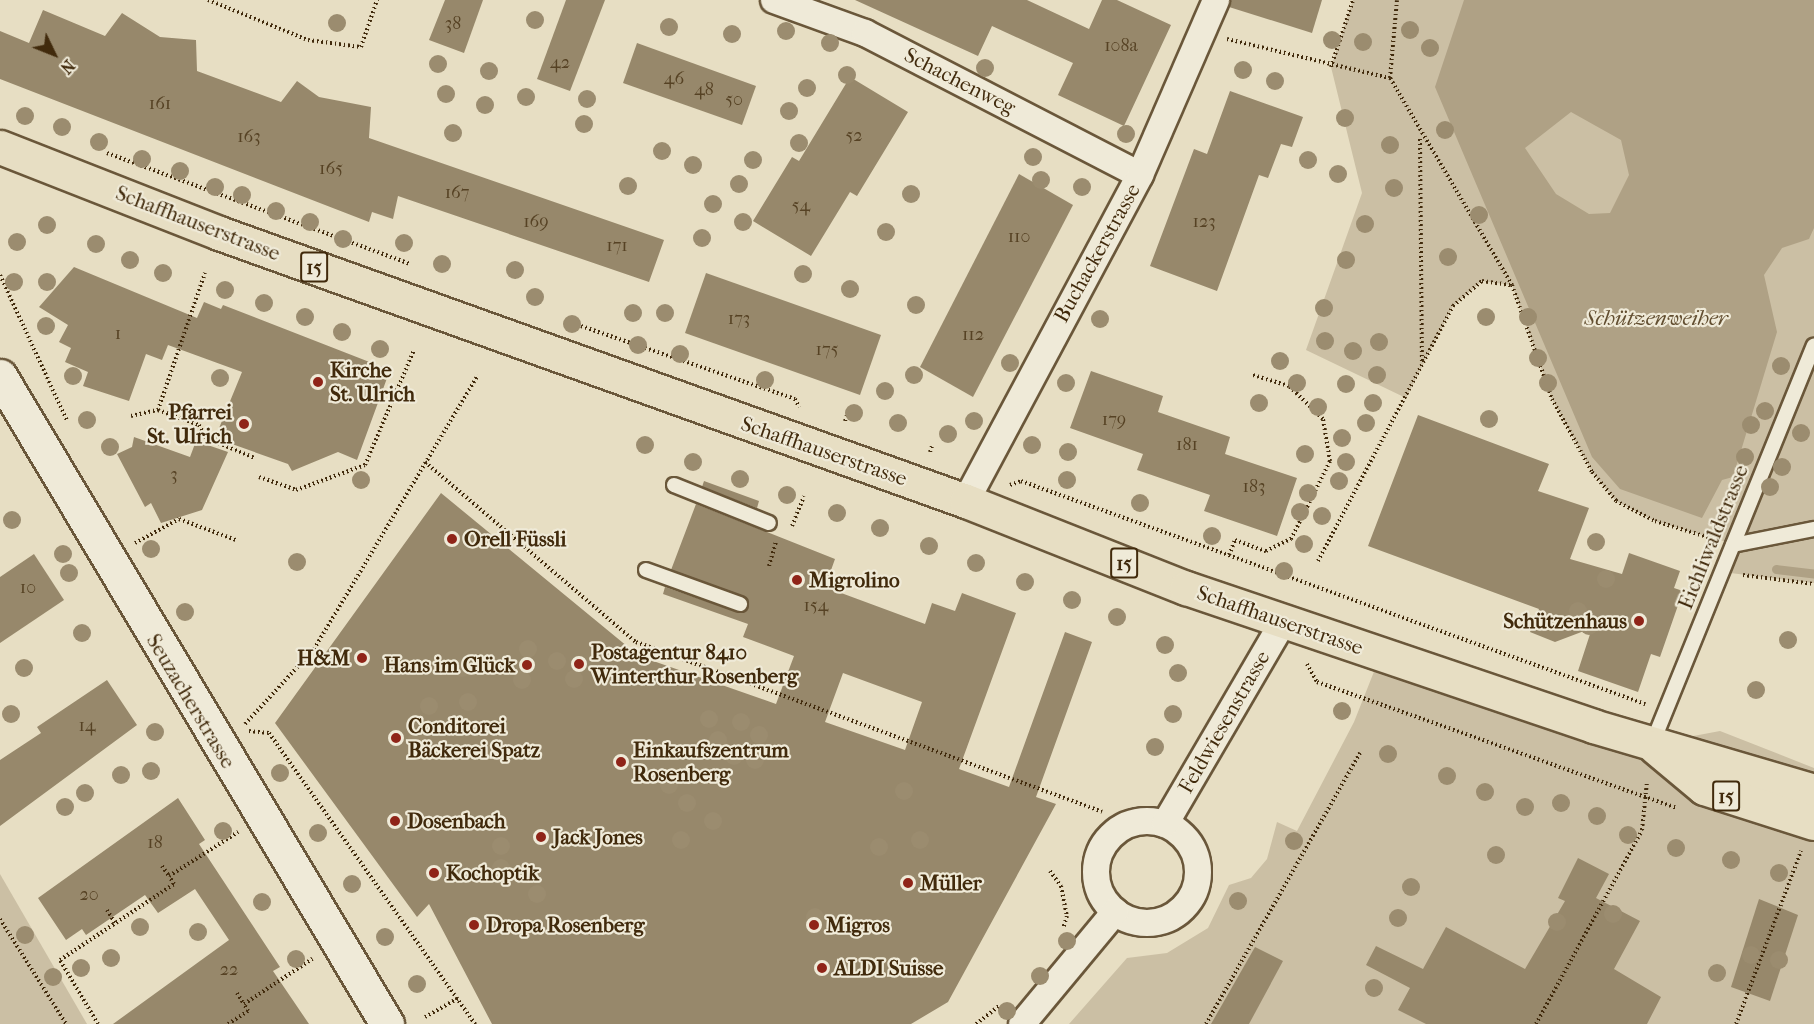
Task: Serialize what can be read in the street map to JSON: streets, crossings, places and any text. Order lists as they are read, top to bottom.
{
  "streets": {
    "main road": ["Schaffhauserstrasse", "15", "Seuzacherstrasse"],
    "street": ["Schachenweg", "Buchackerstrasse", "Feldwiesenstrasse"],
    "lane": ["Eichliwaldstrasse"]
  },
  "crossings": [
    ["Schachenweg", "Buchackerstrasse"],
    ["Schaffhauserstrasse", "Buchackerstrasse"],
    ["Schaffhauserstrasse", "Eichliwaldstrasse"],
    ["Schaffhauserstrasse", "Feldwiesenstrasse"]
  ],
  "water": ["Schützenweiher"],
  "places": [
    "Kirche St. Ulrich",
    "Pfarrei St. Ulrich",
    "Orell Füssli",
    "Migrolino",
    "Schützenhaus",
    "H&M",
    "Postagentur 8410 Winterthur Rosenberg",
    "Hans im Glück",
    "Conditorei Bäckerei Spatz",
    "Einkaufszentrum Rosenberg",
    "Dosenbach",
    "Jack Jones",
    "Kochoptik",
    "Müller",
    "Dropa Rosenberg",
    "Migros",
    "ALDI Suisse"
  ],
  "house_numbers": [
    "38",
    "108a",
    "42",
    "46",
    "48",
    "50",
    "161",
    "52",
    "163",
    "165",
    "167",
    "54",
    "169",
    "123",
    "110",
    "171",
    "173",
    "1",
    "112",
    "175",
    "179",
    "181",
    "3",
    "183",
    "10",
    "154",
    "14",
    "18",
    "20",
    "22"
  ],
  "north": "bottom right"
}
